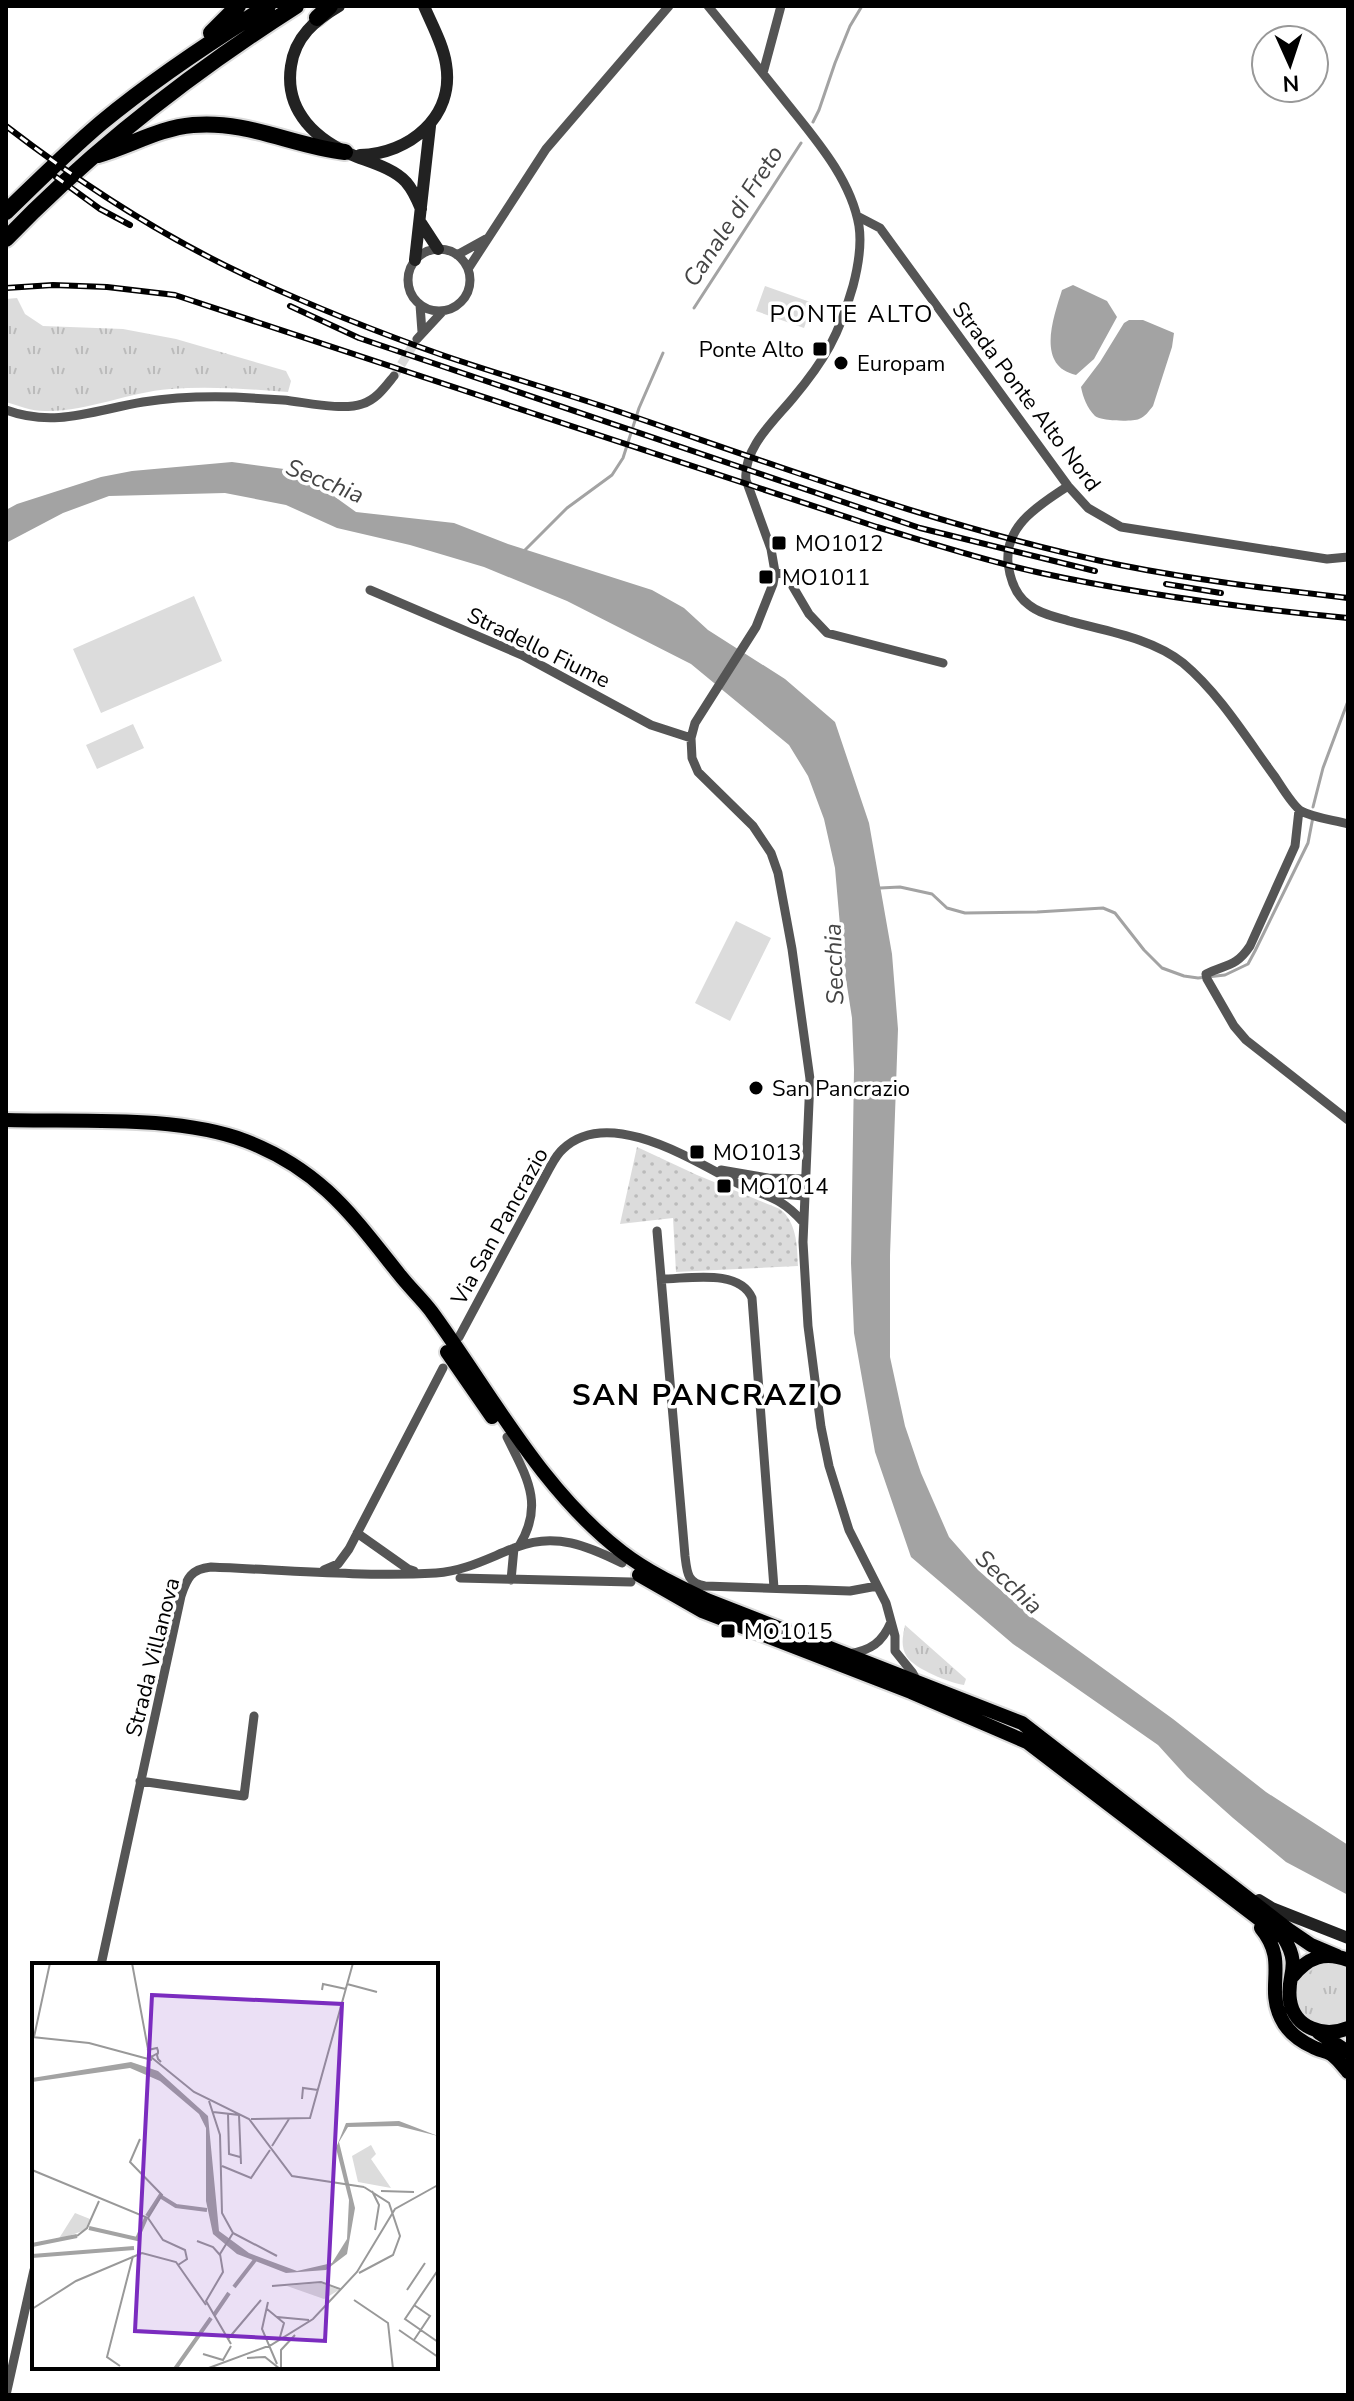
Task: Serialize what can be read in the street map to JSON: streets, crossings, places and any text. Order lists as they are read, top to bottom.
{
  "streets": {
    "street": [
      "Strada Ponte Alto Nord",
      "Stradello Fiume",
      "Via San Pancrazio",
      "Strada Villanova"
    ]
  },
  "districts": ["PONTE ALTO", "SAN PANCRAZIO"],
  "water": ["Canale di Freto", "Secchia"],
  "places": {
    "transit": [
      "Ponte Alto",
      "MO1012",
      "MO1011",
      "MO1013",
      "MO1014",
      "MO1015"
    ],
    "other": ["Europam", "San Pancrazio"]
  },
  "north": "bottom"
}
